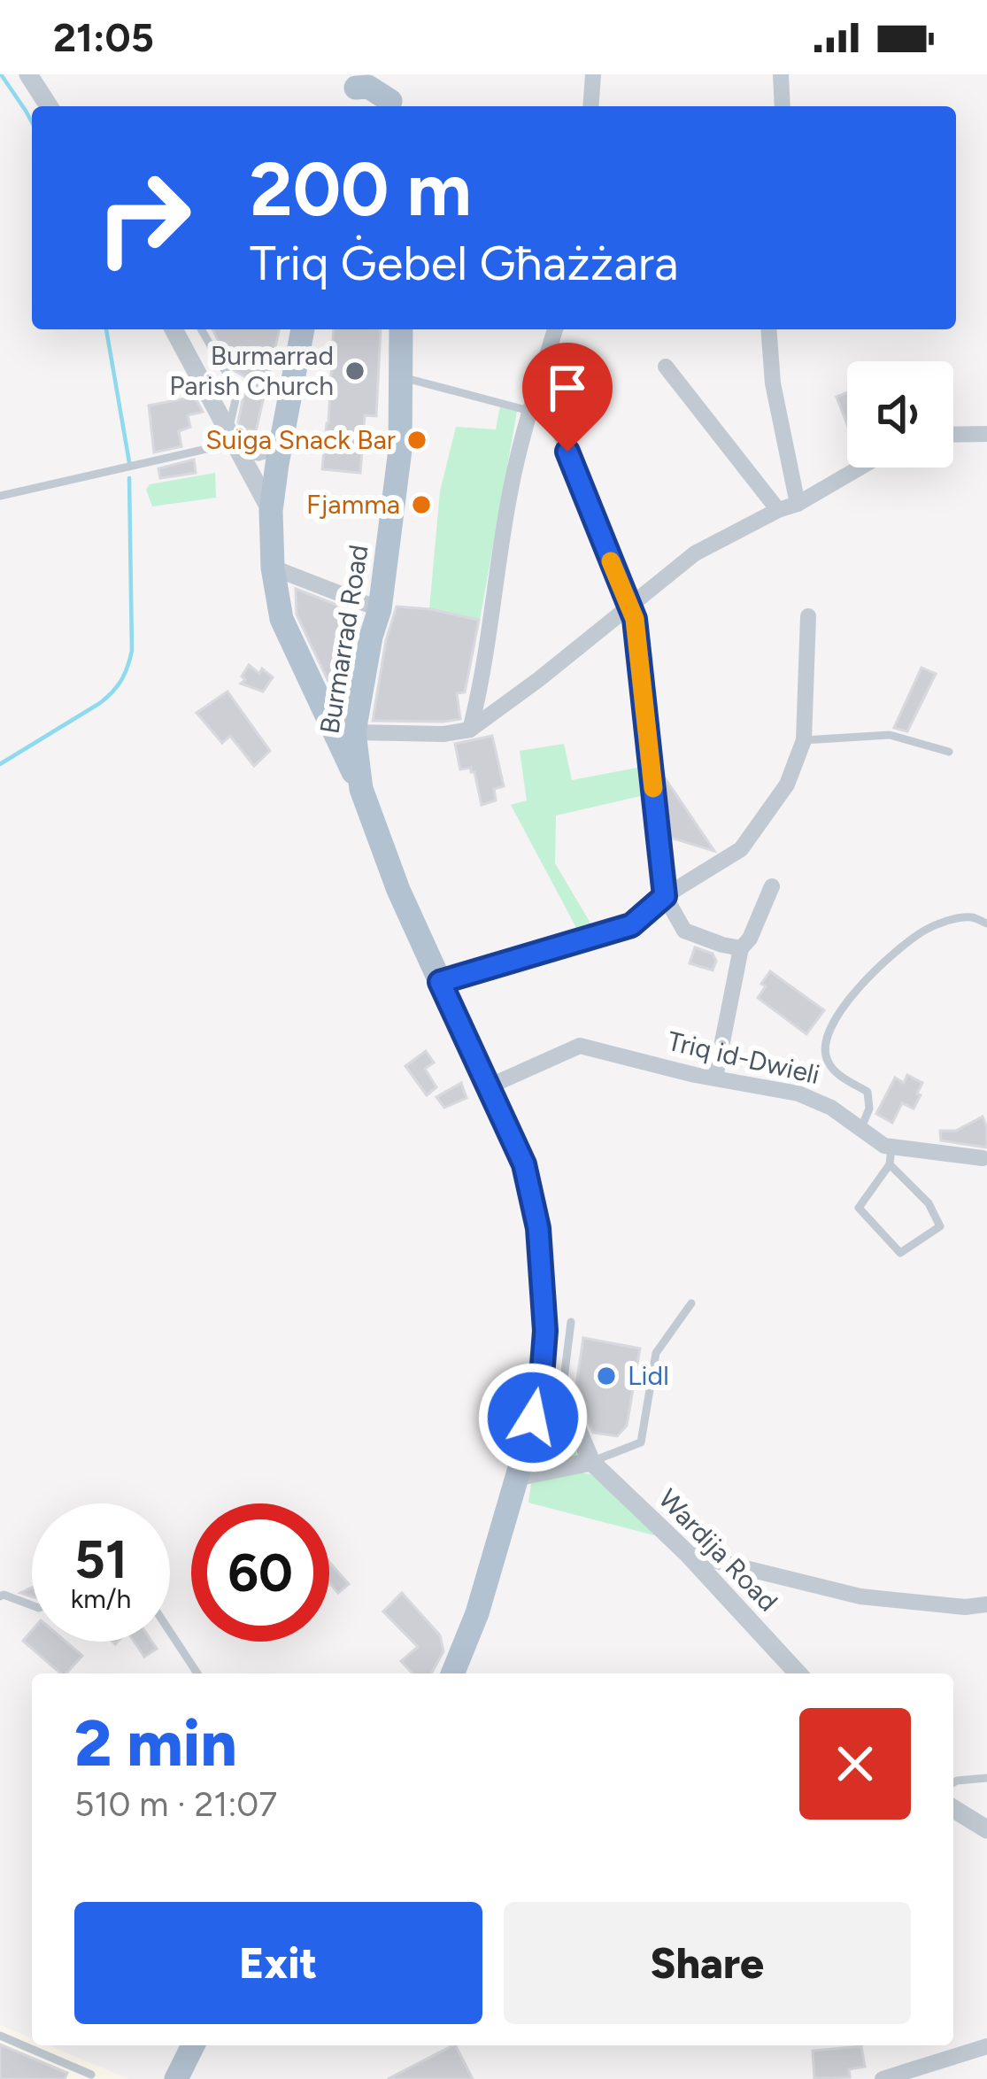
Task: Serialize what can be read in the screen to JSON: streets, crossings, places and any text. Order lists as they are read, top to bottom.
{
  "streets": {
    "main road": ["Burmarrad Road"],
    "street": ["Triq id-Dwieli", "Wardija Road"]
  },
  "crossings": [
    ["Burmarrad Road", "Triq id-Dwieli"],
    ["Burmarrad Road", "Wardija Road"]
  ],
  "places": [
    "Burmarrad Parish Church",
    "Suiga Snack Bar",
    "Fjamma",
    "Lidl"
  ],
  "page": {
    "status": "21:05",
    "turn": ["200 m", "Triq Ġebel Għażżara"],
    "speed": "51 km/h",
    "limit": "60",
    "heading": ["2 min", "510 m · 21:07"],
    "buttons": ["Exit", "Share"]
  }
}
